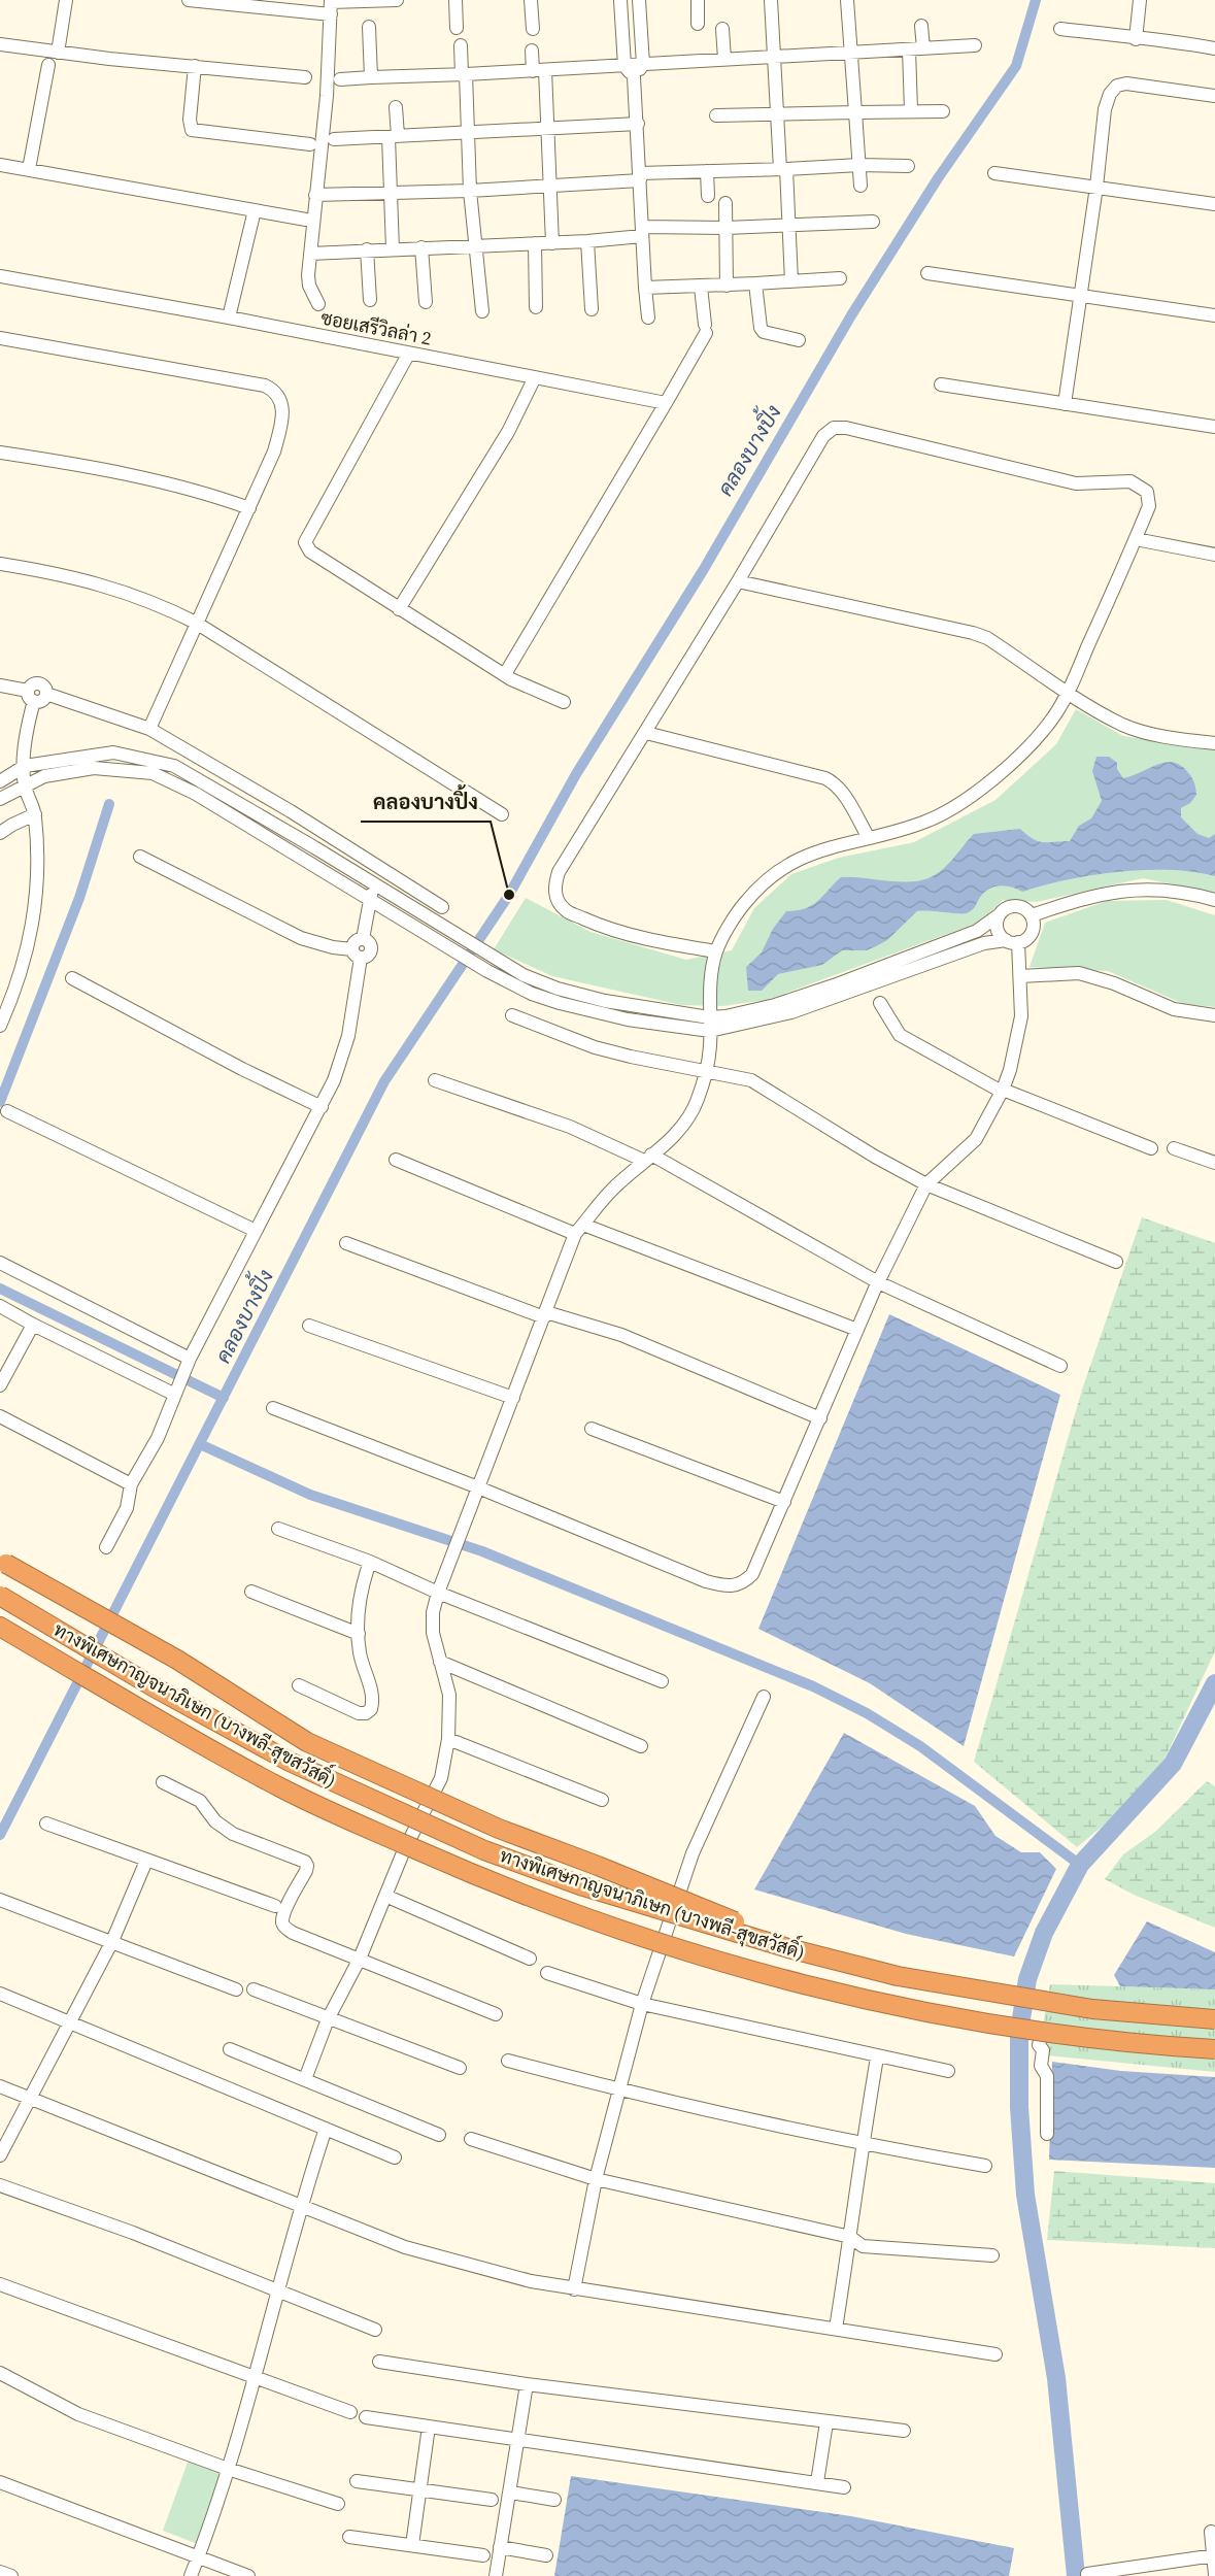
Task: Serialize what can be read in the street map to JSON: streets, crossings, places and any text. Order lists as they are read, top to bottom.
{
  "streets": {
    "highway": ["ทางพิเศษกาญจนาภิเษก (บางพลี-สุขสวัสดิ์)"],
    "street": ["ซอยเสรีวิลล่า 2"]
  },
  "water": ["คลองบางปิ้ง"],
  "places": ["คลองบางปิ้ง"]
}
